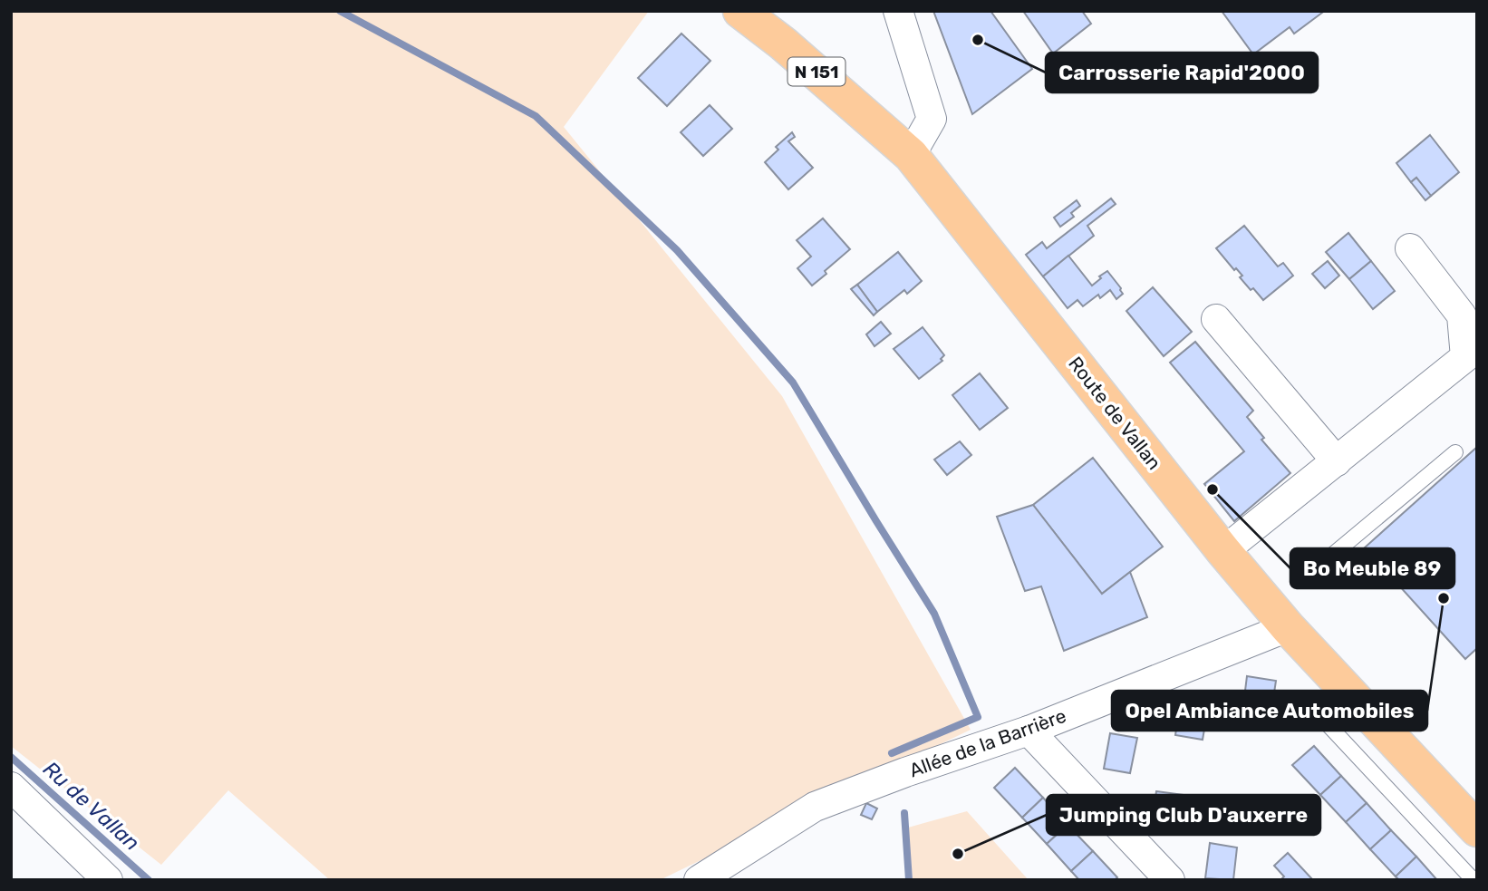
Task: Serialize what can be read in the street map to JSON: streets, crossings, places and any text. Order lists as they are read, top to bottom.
{
  "streets": {
    "main road": ["N 151", "Route de Vallan"],
    "street": ["Allée de la Barrière"]
  },
  "crossings": [
    ["Route de Vallan", "Allée de la Barrière"]
  ],
  "water": ["Ru de Vallan"],
  "places": [
    "Carrosserie Rapid'2000",
    "Bo Meuble 89",
    "Opel Ambiance Automobiles",
    "Jumping Club D'auxerre"
  ]
}
